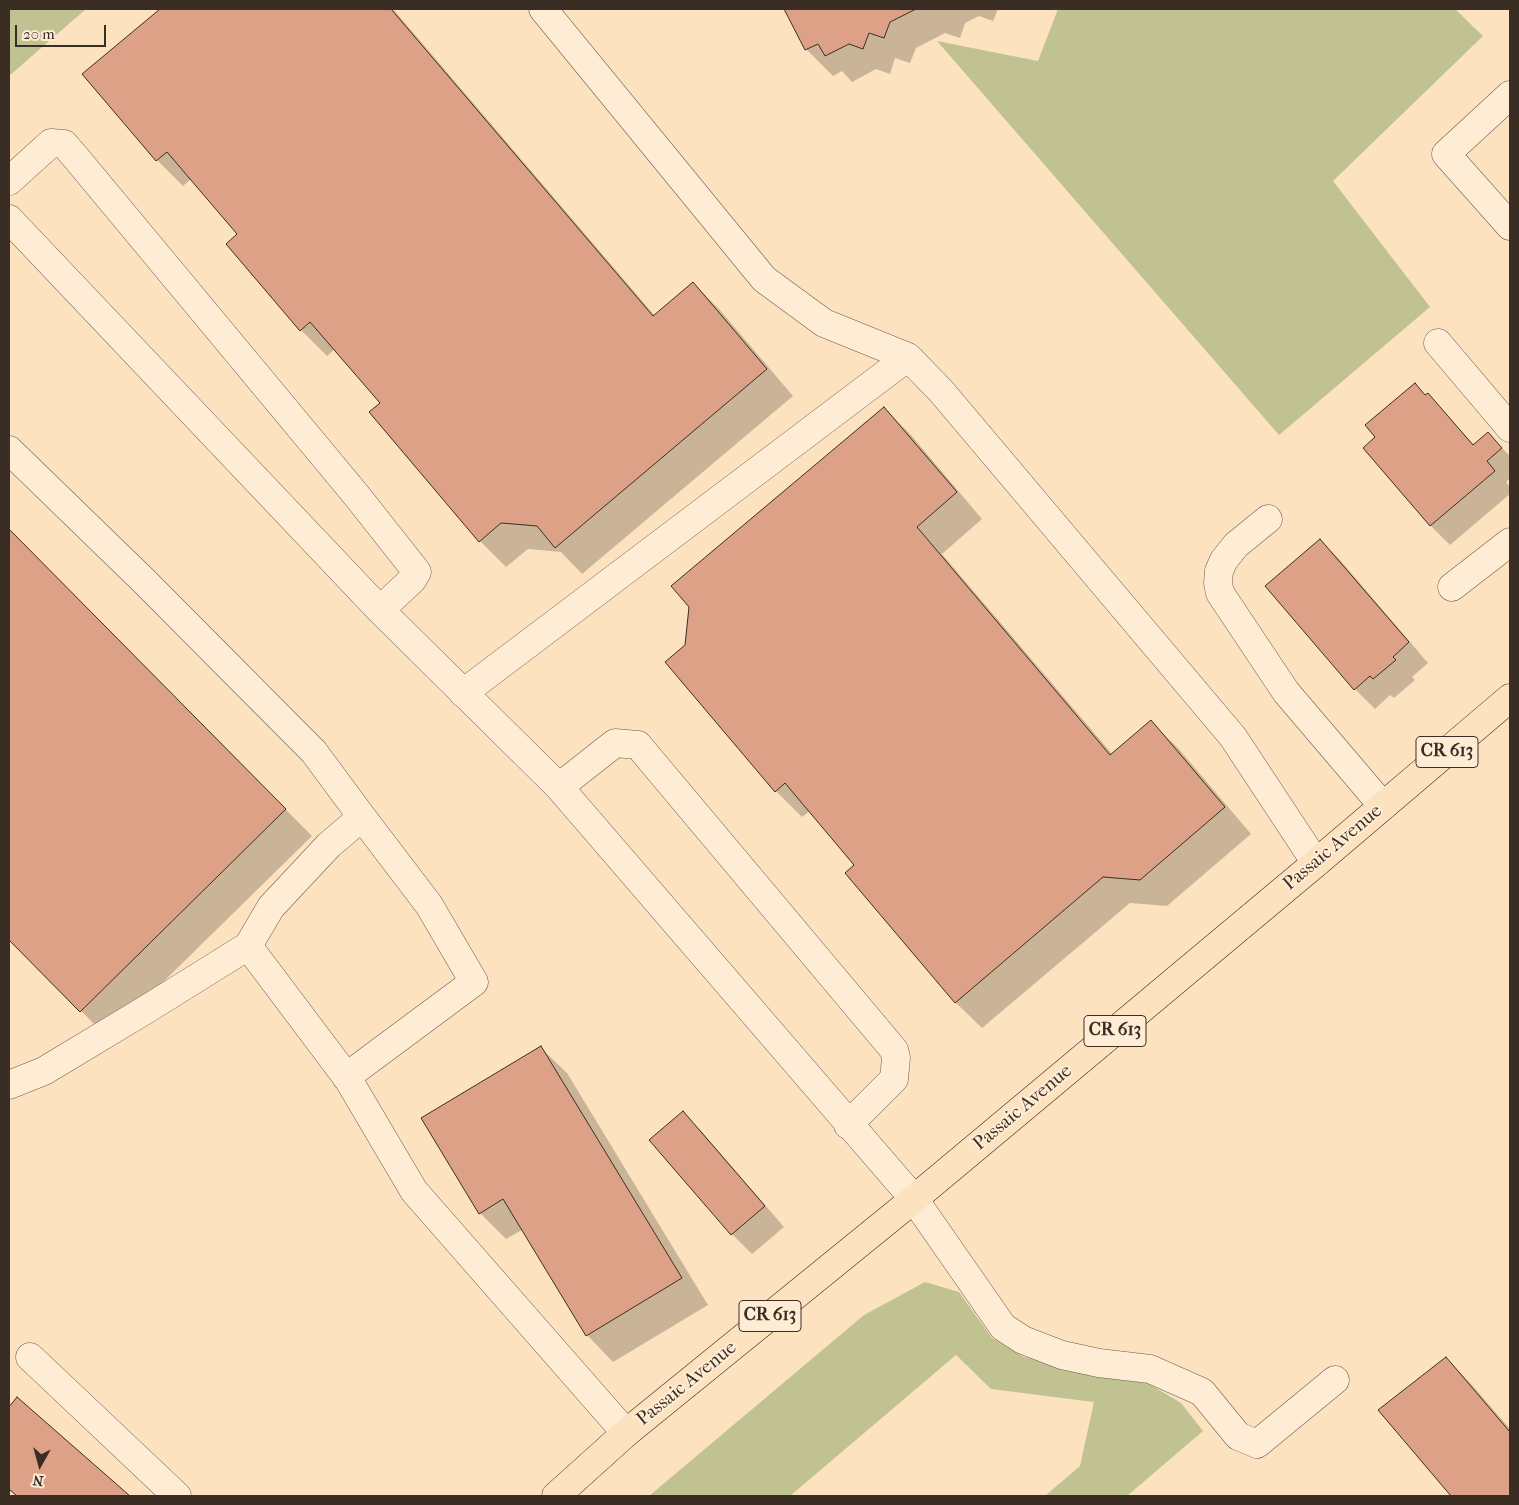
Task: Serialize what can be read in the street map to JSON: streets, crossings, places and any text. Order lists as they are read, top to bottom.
{
  "streets": {
    "main road": ["CR 613", "Passaic Avenue"]
  },
  "scale_bar": "20 m",
  "north": "bottom"
}
